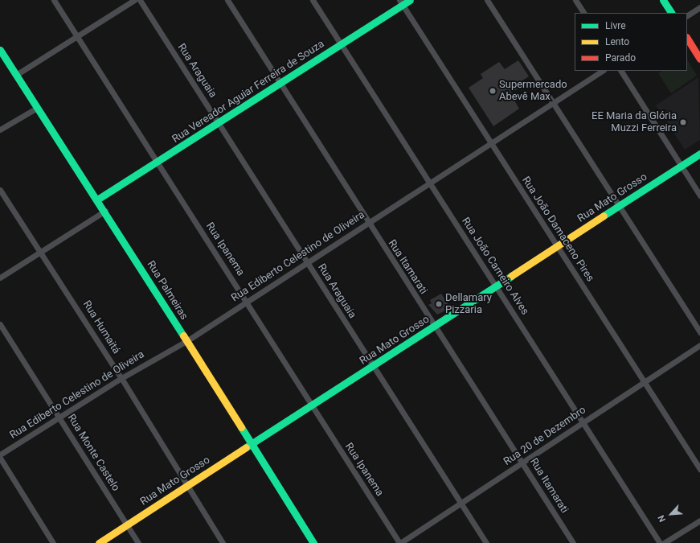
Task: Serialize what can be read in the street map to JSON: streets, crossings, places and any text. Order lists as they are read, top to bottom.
{
  "streets": {
    "street": [
      "Rua Araguaia",
      "Rua Vereador Aguiar Ferreira de Souza",
      "Rua Mato Grosso",
      "Rua João Damaceno Pires",
      "Rua Ipanema",
      "Rua Ediberto Celestino de Oliveira",
      "Rua João Carneiro Alves",
      "Rua Itamarati",
      "Rua Palmeiras",
      "Rua Humaitá",
      "Rua 20 de Dezembro",
      "Rua Monte Castelo"
    ]
  },
  "crossings": [
    ["Rua Araguaia", "Rua Vereador Aguiar Ferreira de Souza"],
    ["Rua Araguaia", "Rua Mato Grosso"],
    ["Rua Araguaia", "Rua Ediberto Celestino de Oliveira"],
    ["Rua Araguaia", "Rua 20 de Dezembro"],
    ["Rua Vereador Aguiar Ferreira de Souza", "Rua João Damaceno Pires"],
    ["Rua Vereador Aguiar Ferreira de Souza", "Rua Ipanema"],
    ["Rua Vereador Aguiar Ferreira de Souza", "Rua João Carneiro Alves"],
    ["Rua Vereador Aguiar Ferreira de Souza", "Rua Itamarati"],
    ["Rua Vereador Aguiar Ferreira de Souza", "Rua Palmeiras"],
    ["Rua Mato Grosso", "Rua João Damaceno Pires"],
    ["Rua Mato Grosso", "Rua Ipanema"],
    ["Rua Mato Grosso", "Rua João Carneiro Alves"],
    ["Rua Mato Grosso", "Rua Itamarati"],
    ["Rua Mato Grosso", "Rua Palmeiras"],
    ["Rua Mato Grosso", "Rua Humaitá"],
    ["Rua Mato Grosso", "Rua Monte Castelo"],
    ["Rua João Damaceno Pires", "Rua Ediberto Celestino de Oliveira"],
    ["Rua João Damaceno Pires", "Rua 20 de Dezembro"],
    ["Rua Ipanema", "Rua Ediberto Celestino de Oliveira"],
    ["Rua Ipanema", "Rua 20 de Dezembro"],
    ["Rua Ediberto Celestino de Oliveira", "Rua João Carneiro Alves"],
    ["Rua Ediberto Celestino de Oliveira", "Rua Itamarati"],
    ["Rua Ediberto Celestino de Oliveira", "Rua Palmeiras"],
    ["Rua Ediberto Celestino de Oliveira", "Rua Humaitá"],
    ["Rua Ediberto Celestino de Oliveira", "Rua Monte Castelo"],
    ["Rua João Carneiro Alves", "Rua 20 de Dezembro"],
    ["Rua Itamarati", "Rua 20 de Dezembro"]
  ],
  "places": ["Supermercado Abevê Max", "EE Maria da Glória Muzzi Ferreira", "Dellamary Pizzaria"],
  "legend": ["Livre", "Lento", "Parado"],
  "north": "bottom left"
}
